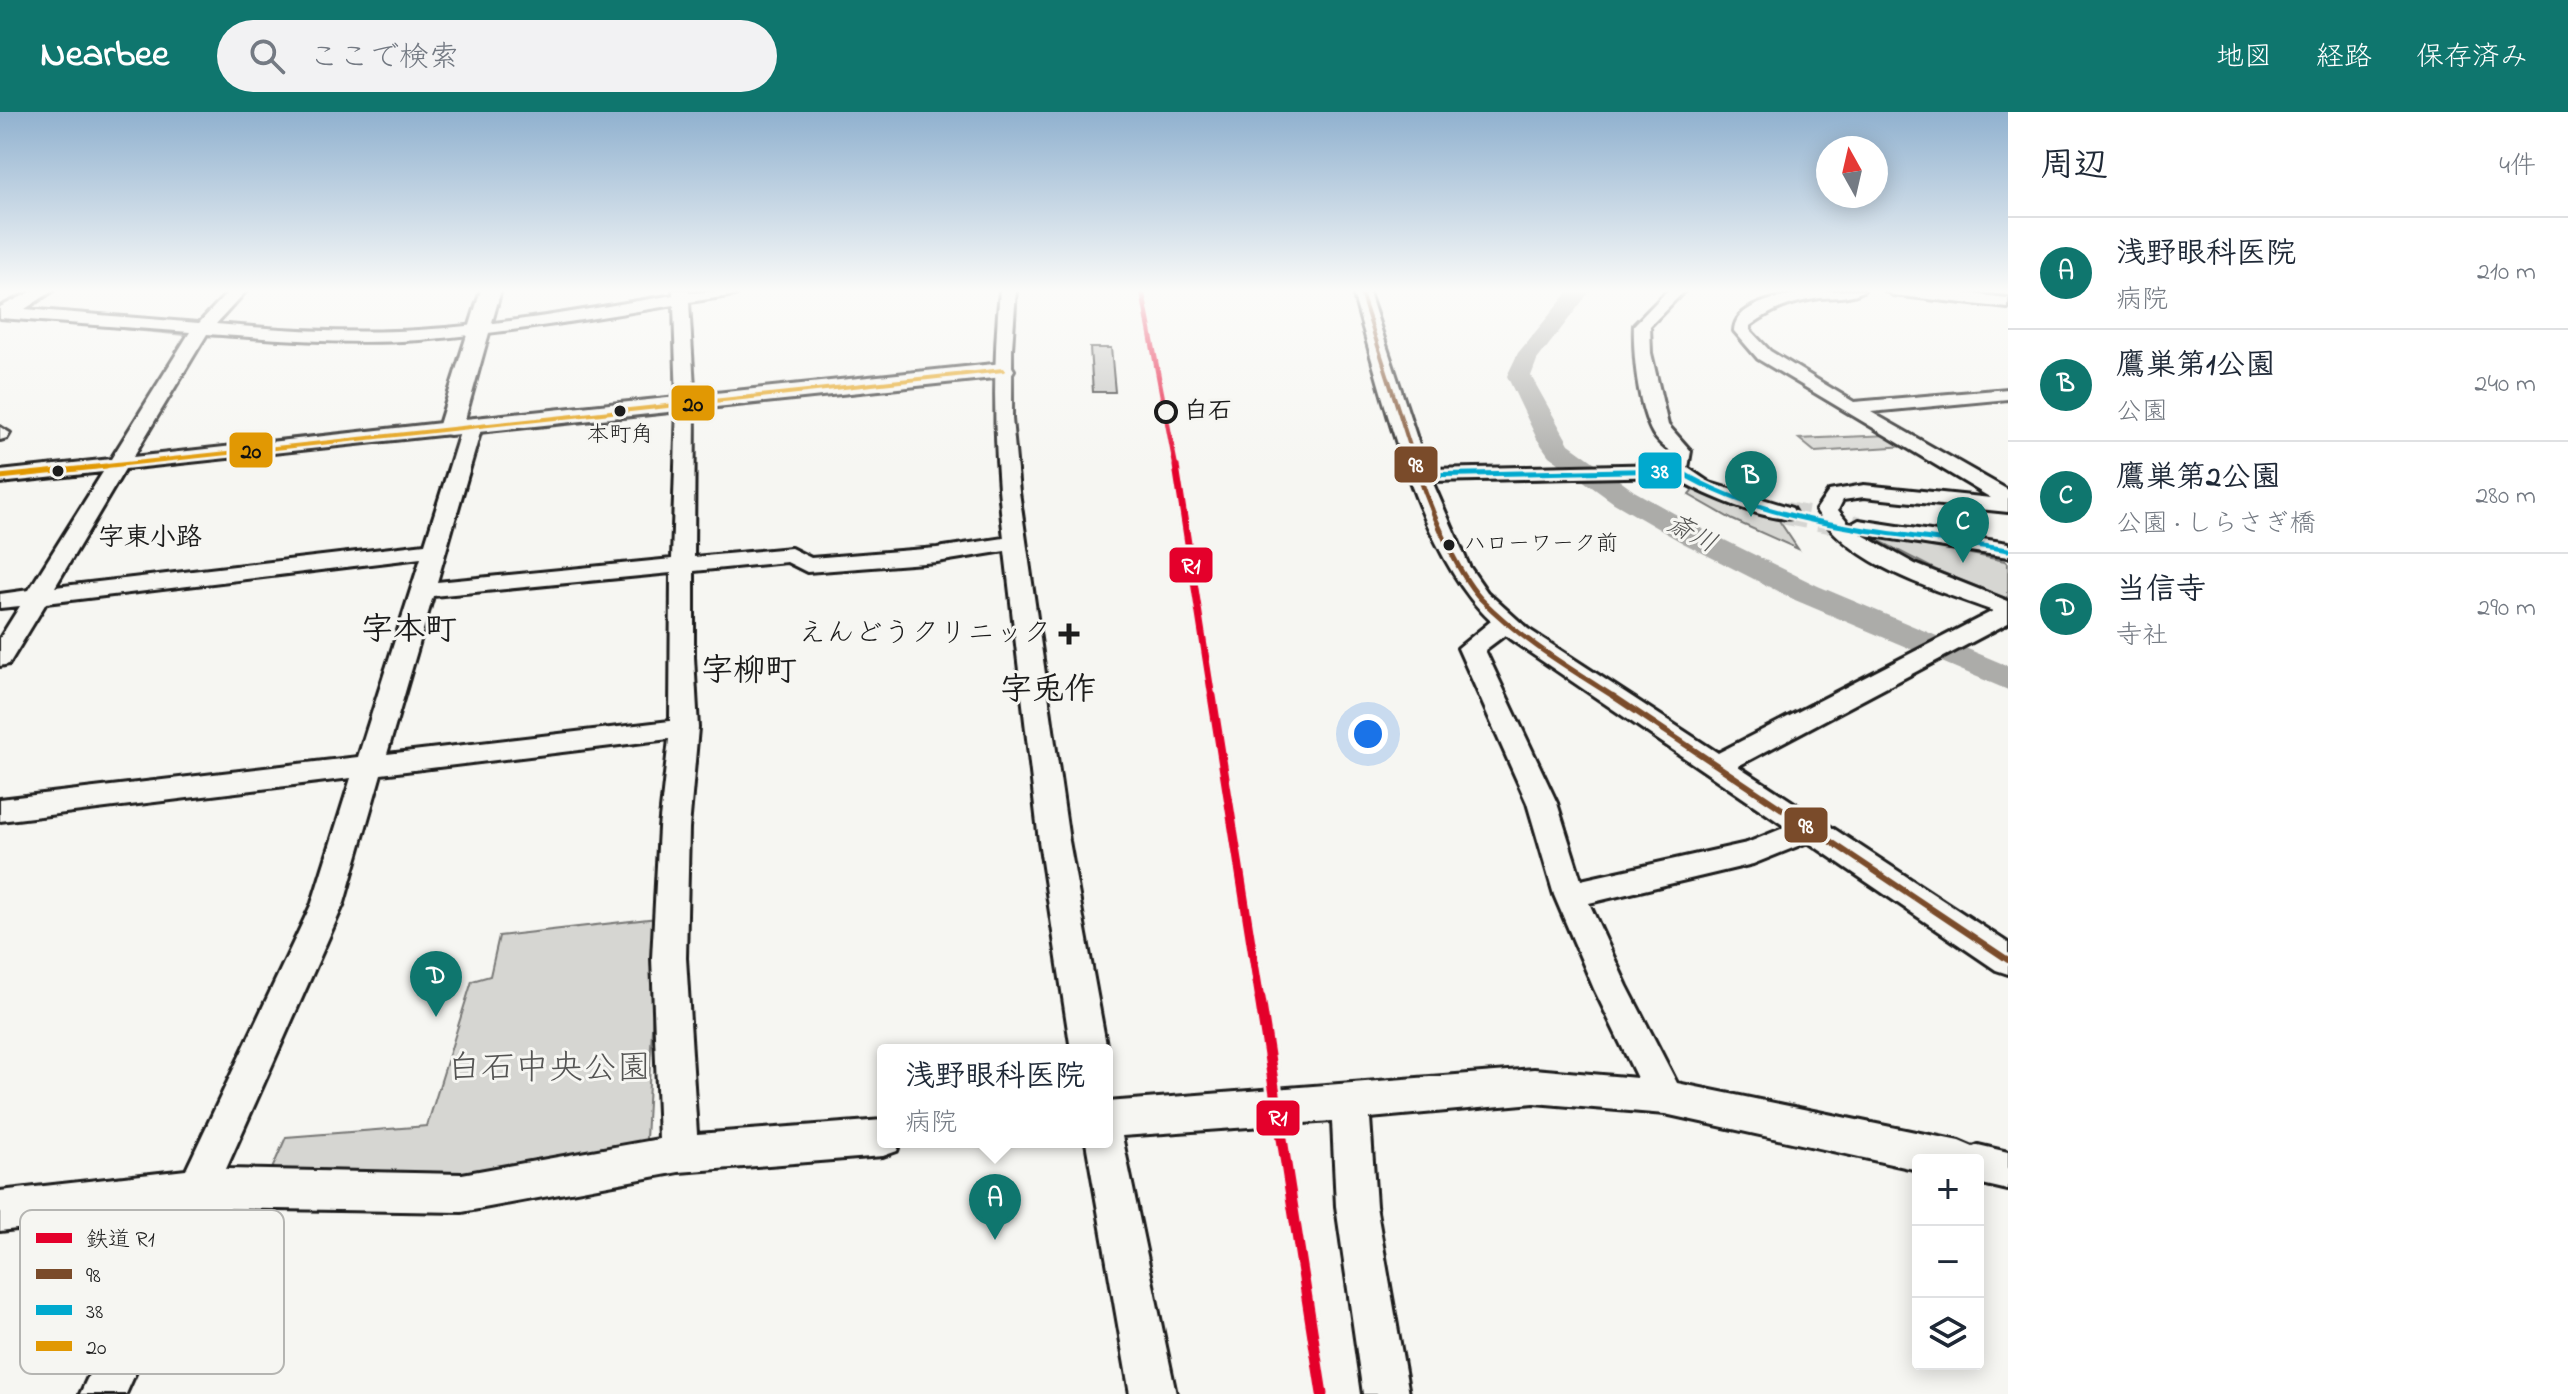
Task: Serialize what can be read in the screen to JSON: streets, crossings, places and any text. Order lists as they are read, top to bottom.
{
  "districts": [
    "字東小路",
    "字本町",
    "字柳町",
    "字兎作"
  ],
  "water": ["斎川"],
  "parks": ["白石中央公園"],
  "places": {
    "other": ["本町角", "白石", "ハローワーク前"],
    "health": ["えんどうクリニック"]
  },
  "lines": [
    "rail line R1",
    "transit line 98",
    "transit line 20",
    "transit line 38"
  ],
  "legend": [
    "鉄道 R1",
    "98",
    "38",
    "20"
  ],
  "north": "top",
  "page": {
    "header": "Nearbee",
    "search": "ここで検索",
    "nav": ["地図", "経路", "保存済み"],
    "heading": ["周辺", "4件"],
    "list": [
      {
        "mark": "A",
        "name": "浅野眼科医院",
        "note": "病院",
        "value": "210 m"
      },
      {
        "mark": "B",
        "name": "鷹巣第1公園",
        "note": "公園",
        "value": "240 m"
      },
      {
        "mark": "C",
        "name": "鷹巣第2公園",
        "note": "公園 · しらさぎ橋",
        "value": "280 m"
      },
      {
        "mark": "D",
        "name": "当信寺",
        "note": "寺社",
        "value": "290 m"
      }
    ],
    "pins": [
      "B",
      "C",
      "D",
      "A"
    ],
    "popup": ["浅野眼科医院", "病院"],
    "map_buttons": ["+", "−"]
  }
}
